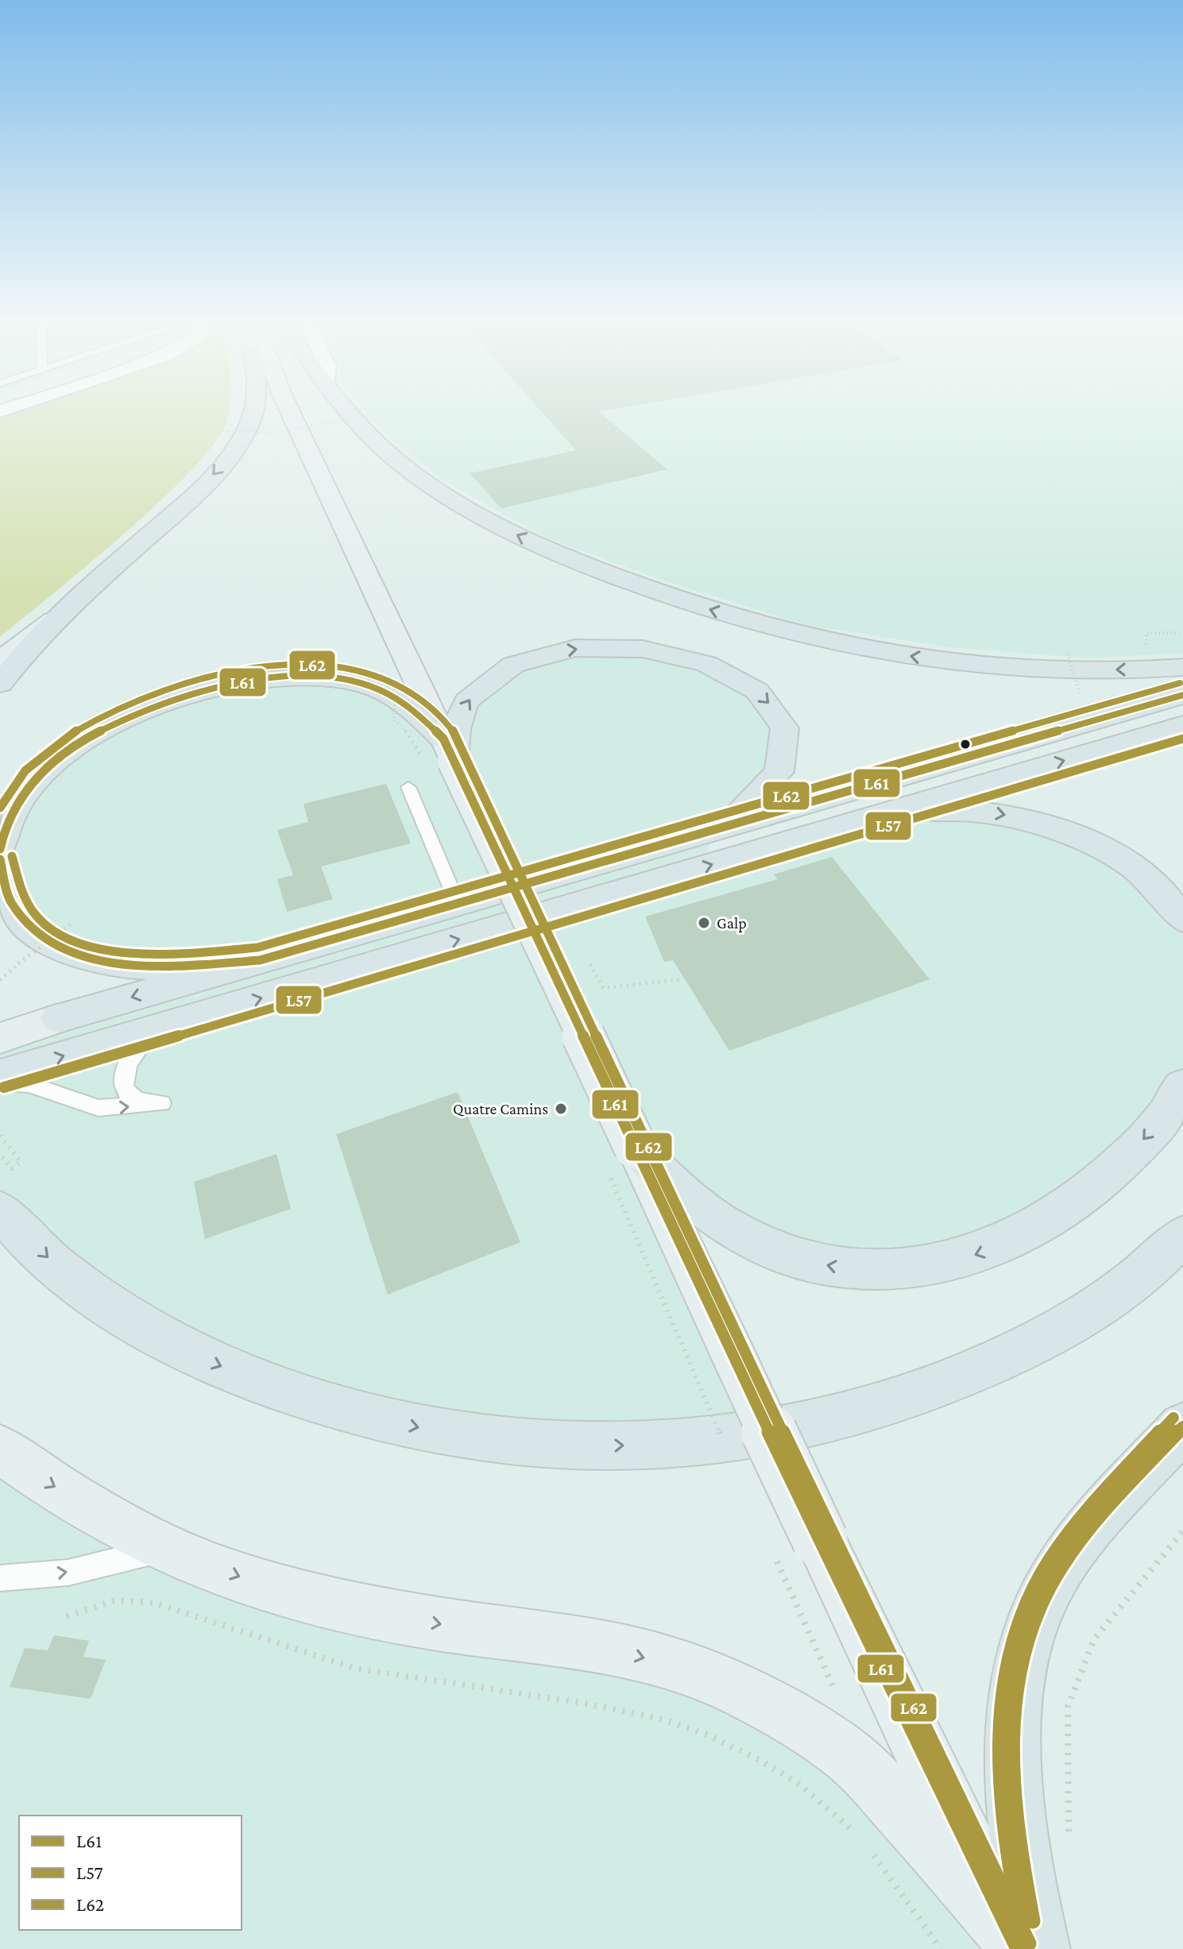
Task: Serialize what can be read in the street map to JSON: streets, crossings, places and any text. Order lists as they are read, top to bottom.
{
  "places": ["Galp", "Quatre Camins"],
  "lines": ["transit line L62", "transit line L61", "transit line L57"],
  "legend": ["L61", "L57", "L62"]
}
